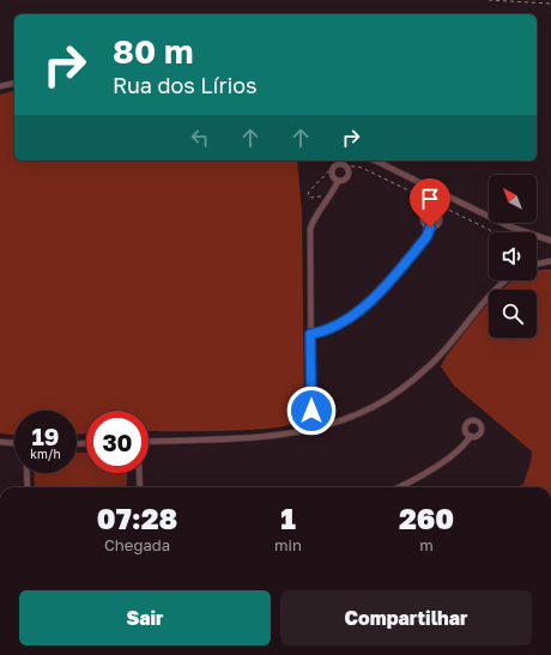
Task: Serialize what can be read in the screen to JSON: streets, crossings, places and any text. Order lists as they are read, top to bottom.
{
  "north": "top left",
  "page": {
    "turn": ["80 m", "Rua dos Lírios"],
    "speed": "19 km/h",
    "limit": "30",
    "eta": [
      "07:28",
      "Chegada",
      "1",
      "min",
      "260",
      "m"
    ],
    "buttons": ["Sair", "Compartilhar"]
  }
}
